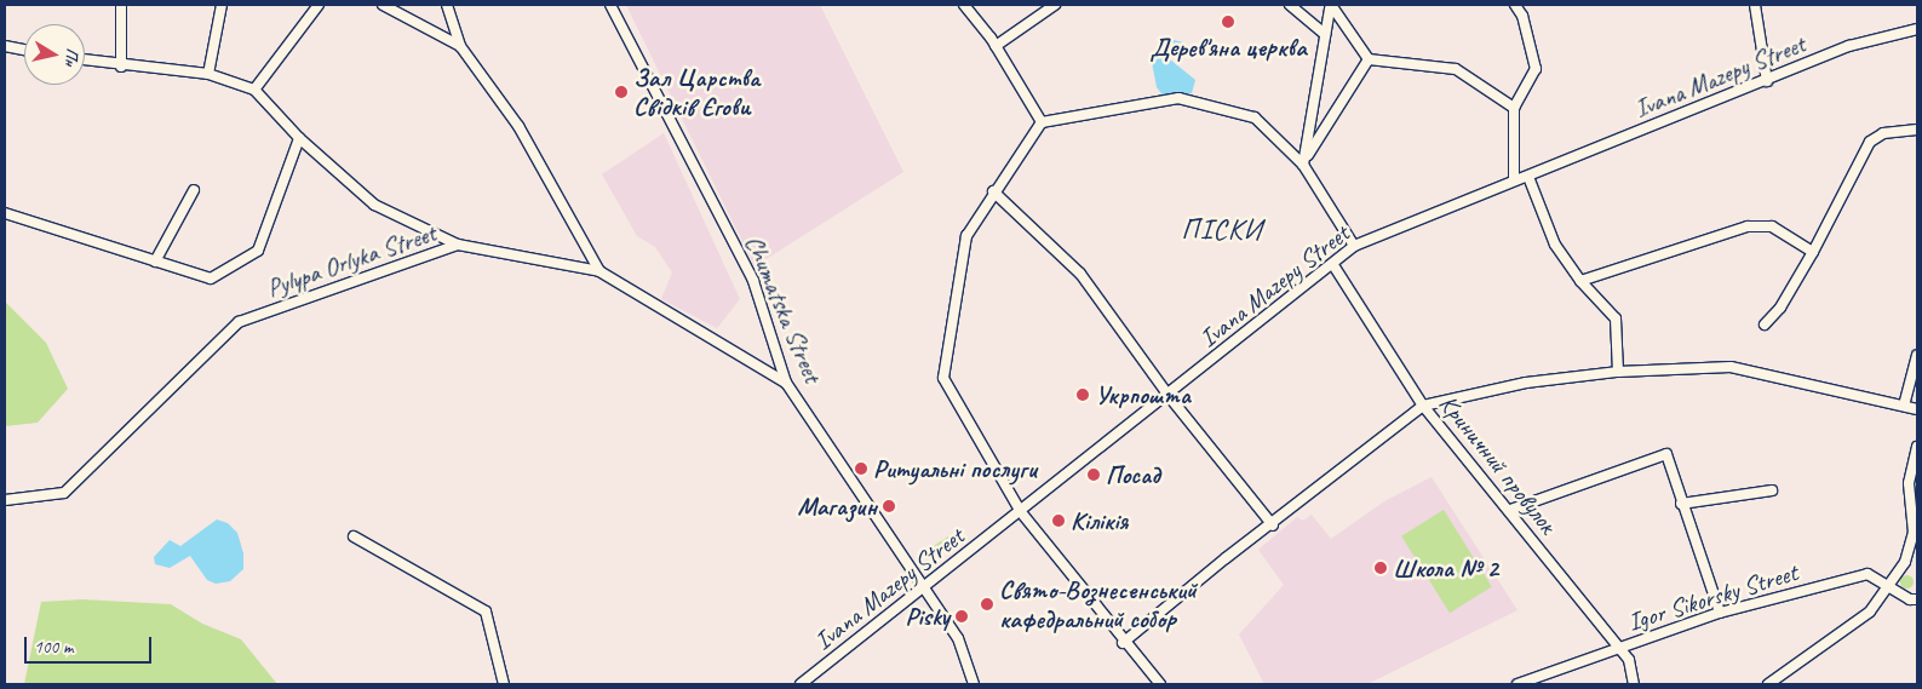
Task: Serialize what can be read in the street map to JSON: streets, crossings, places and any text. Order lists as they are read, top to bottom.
{
  "streets": {
    "street": [
      "Ivana Mazepy Street",
      "Pylypa Orlyka Street",
      "Chumatska Street",
      "Криничний провулок",
      "Igor Sikorsky Street"
    ]
  },
  "crossings": [
    ["Ivana Mazepy Street", "Chumatska Street"],
    ["Ivana Mazepy Street", "Криничний провулок"],
    ["Pylypa Orlyka Street", "Chumatska Street"],
    ["Криничний провулок", "Igor Sikorsky Street"]
  ],
  "districts": ["ПІСКИ"],
  "places": [
    "Дерев'яна церква",
    "Зал Царства Свідків Єгови",
    "Укрпошта",
    "Ритуальні послуги",
    "Посад",
    "Магазин",
    "Кілікія",
    "Школа № 2",
    "Свято-Вознесенський кафедральний собор",
    "Pisky"
  ],
  "scale_bar": "100 m",
  "north": "right"
}
